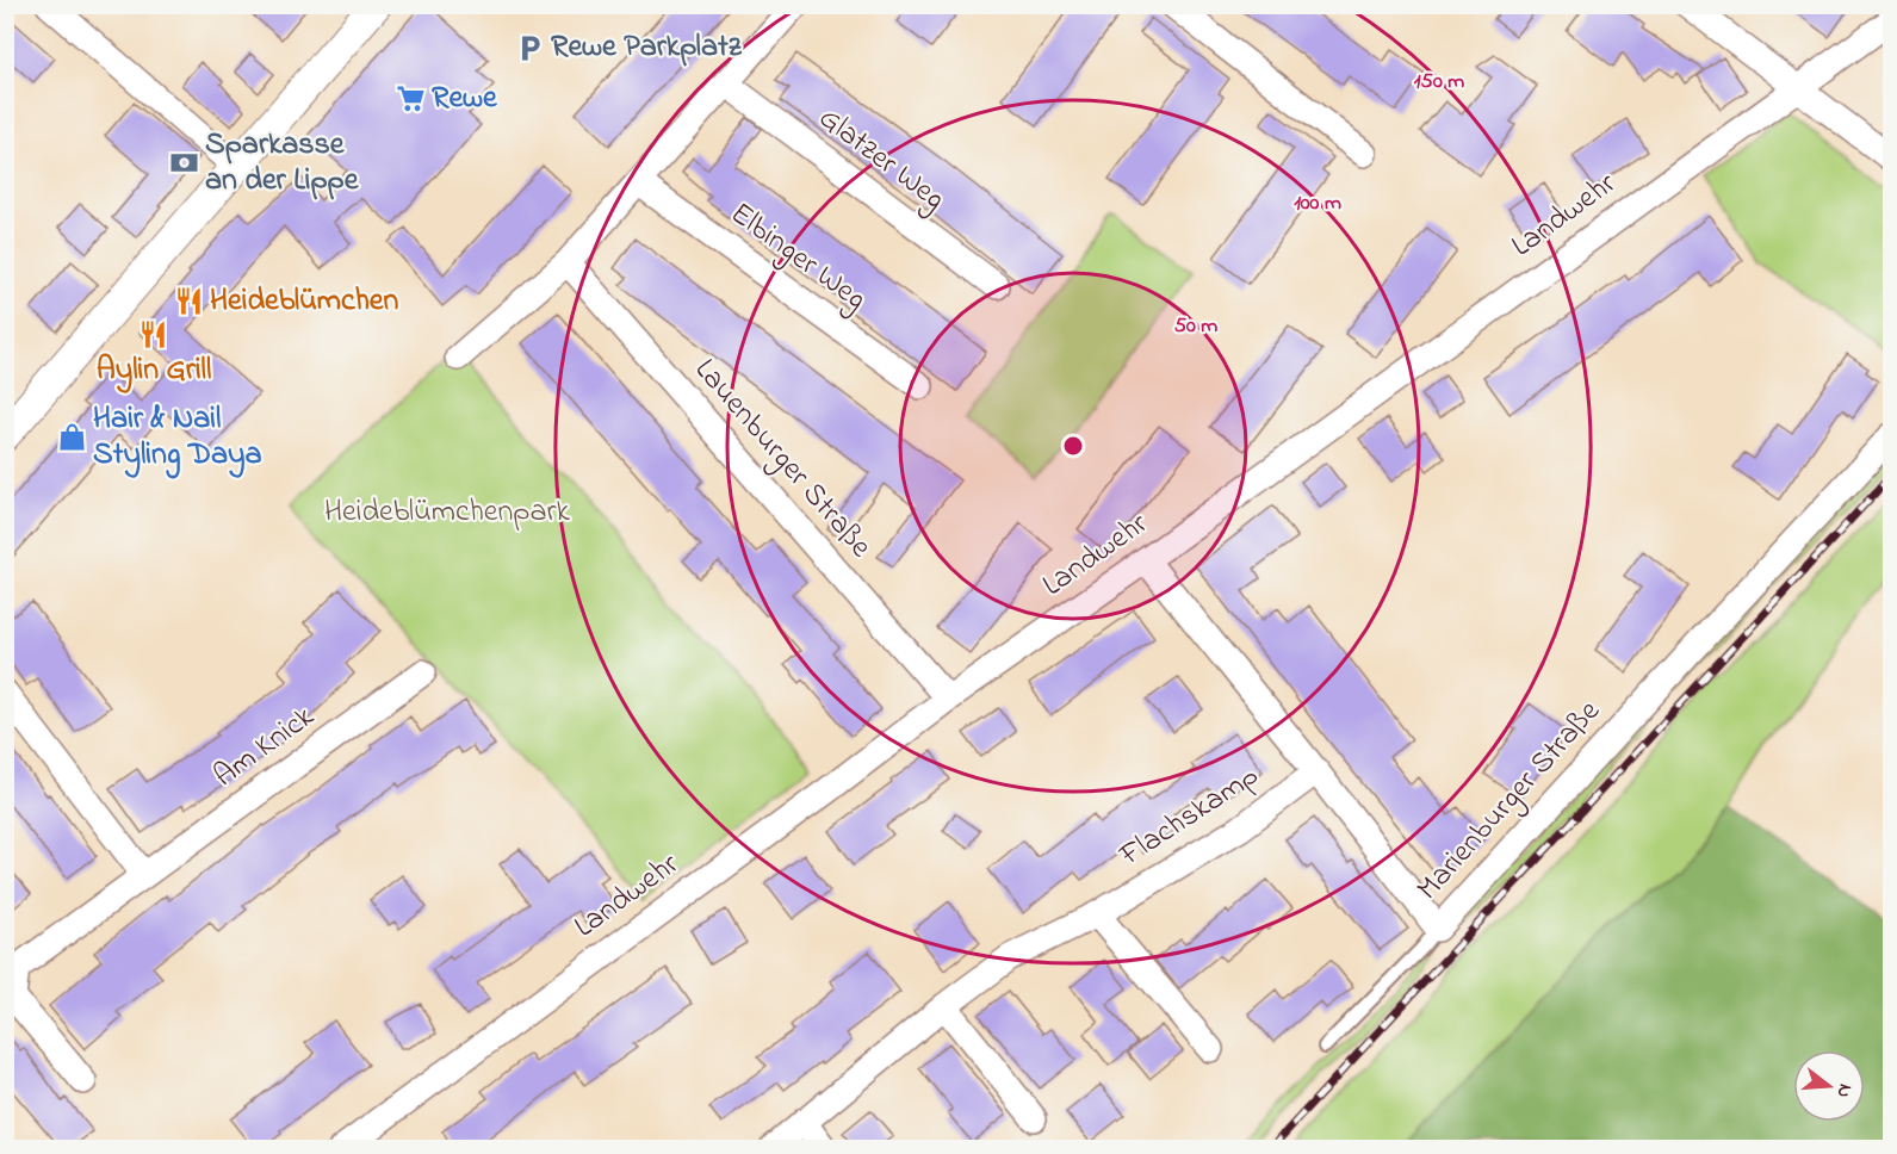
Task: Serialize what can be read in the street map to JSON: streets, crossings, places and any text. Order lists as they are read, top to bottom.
{
  "streets": {
    "street": [
      "Glatzer Weg",
      "Landwehr",
      "Elbinger Weg",
      "Lauenburger Straße",
      "Am Knick",
      "Marienburger Straße",
      "Flachskamp"
    ]
  },
  "crossings": [
    ["Landwehr", "Lauenburger Straße"],
    ["Landwehr", "Marienburger Straße"],
    ["Marienburger Straße", "Flachskamp"]
  ],
  "parks": ["Heideblümchenpark"],
  "places": {
    "parking": ["Rewe Parkplatz"],
    "supermarket": ["Rewe"],
    "bank": ["Sparkasse an der Lippe"],
    "restaurant": ["Heideblümchen", "Aylin Grill"],
    "shop": ["Hair & Nail Styling Daya"]
  },
  "north": "right",
  "rings": ["150 m", "100 m", "50 m"]
}
